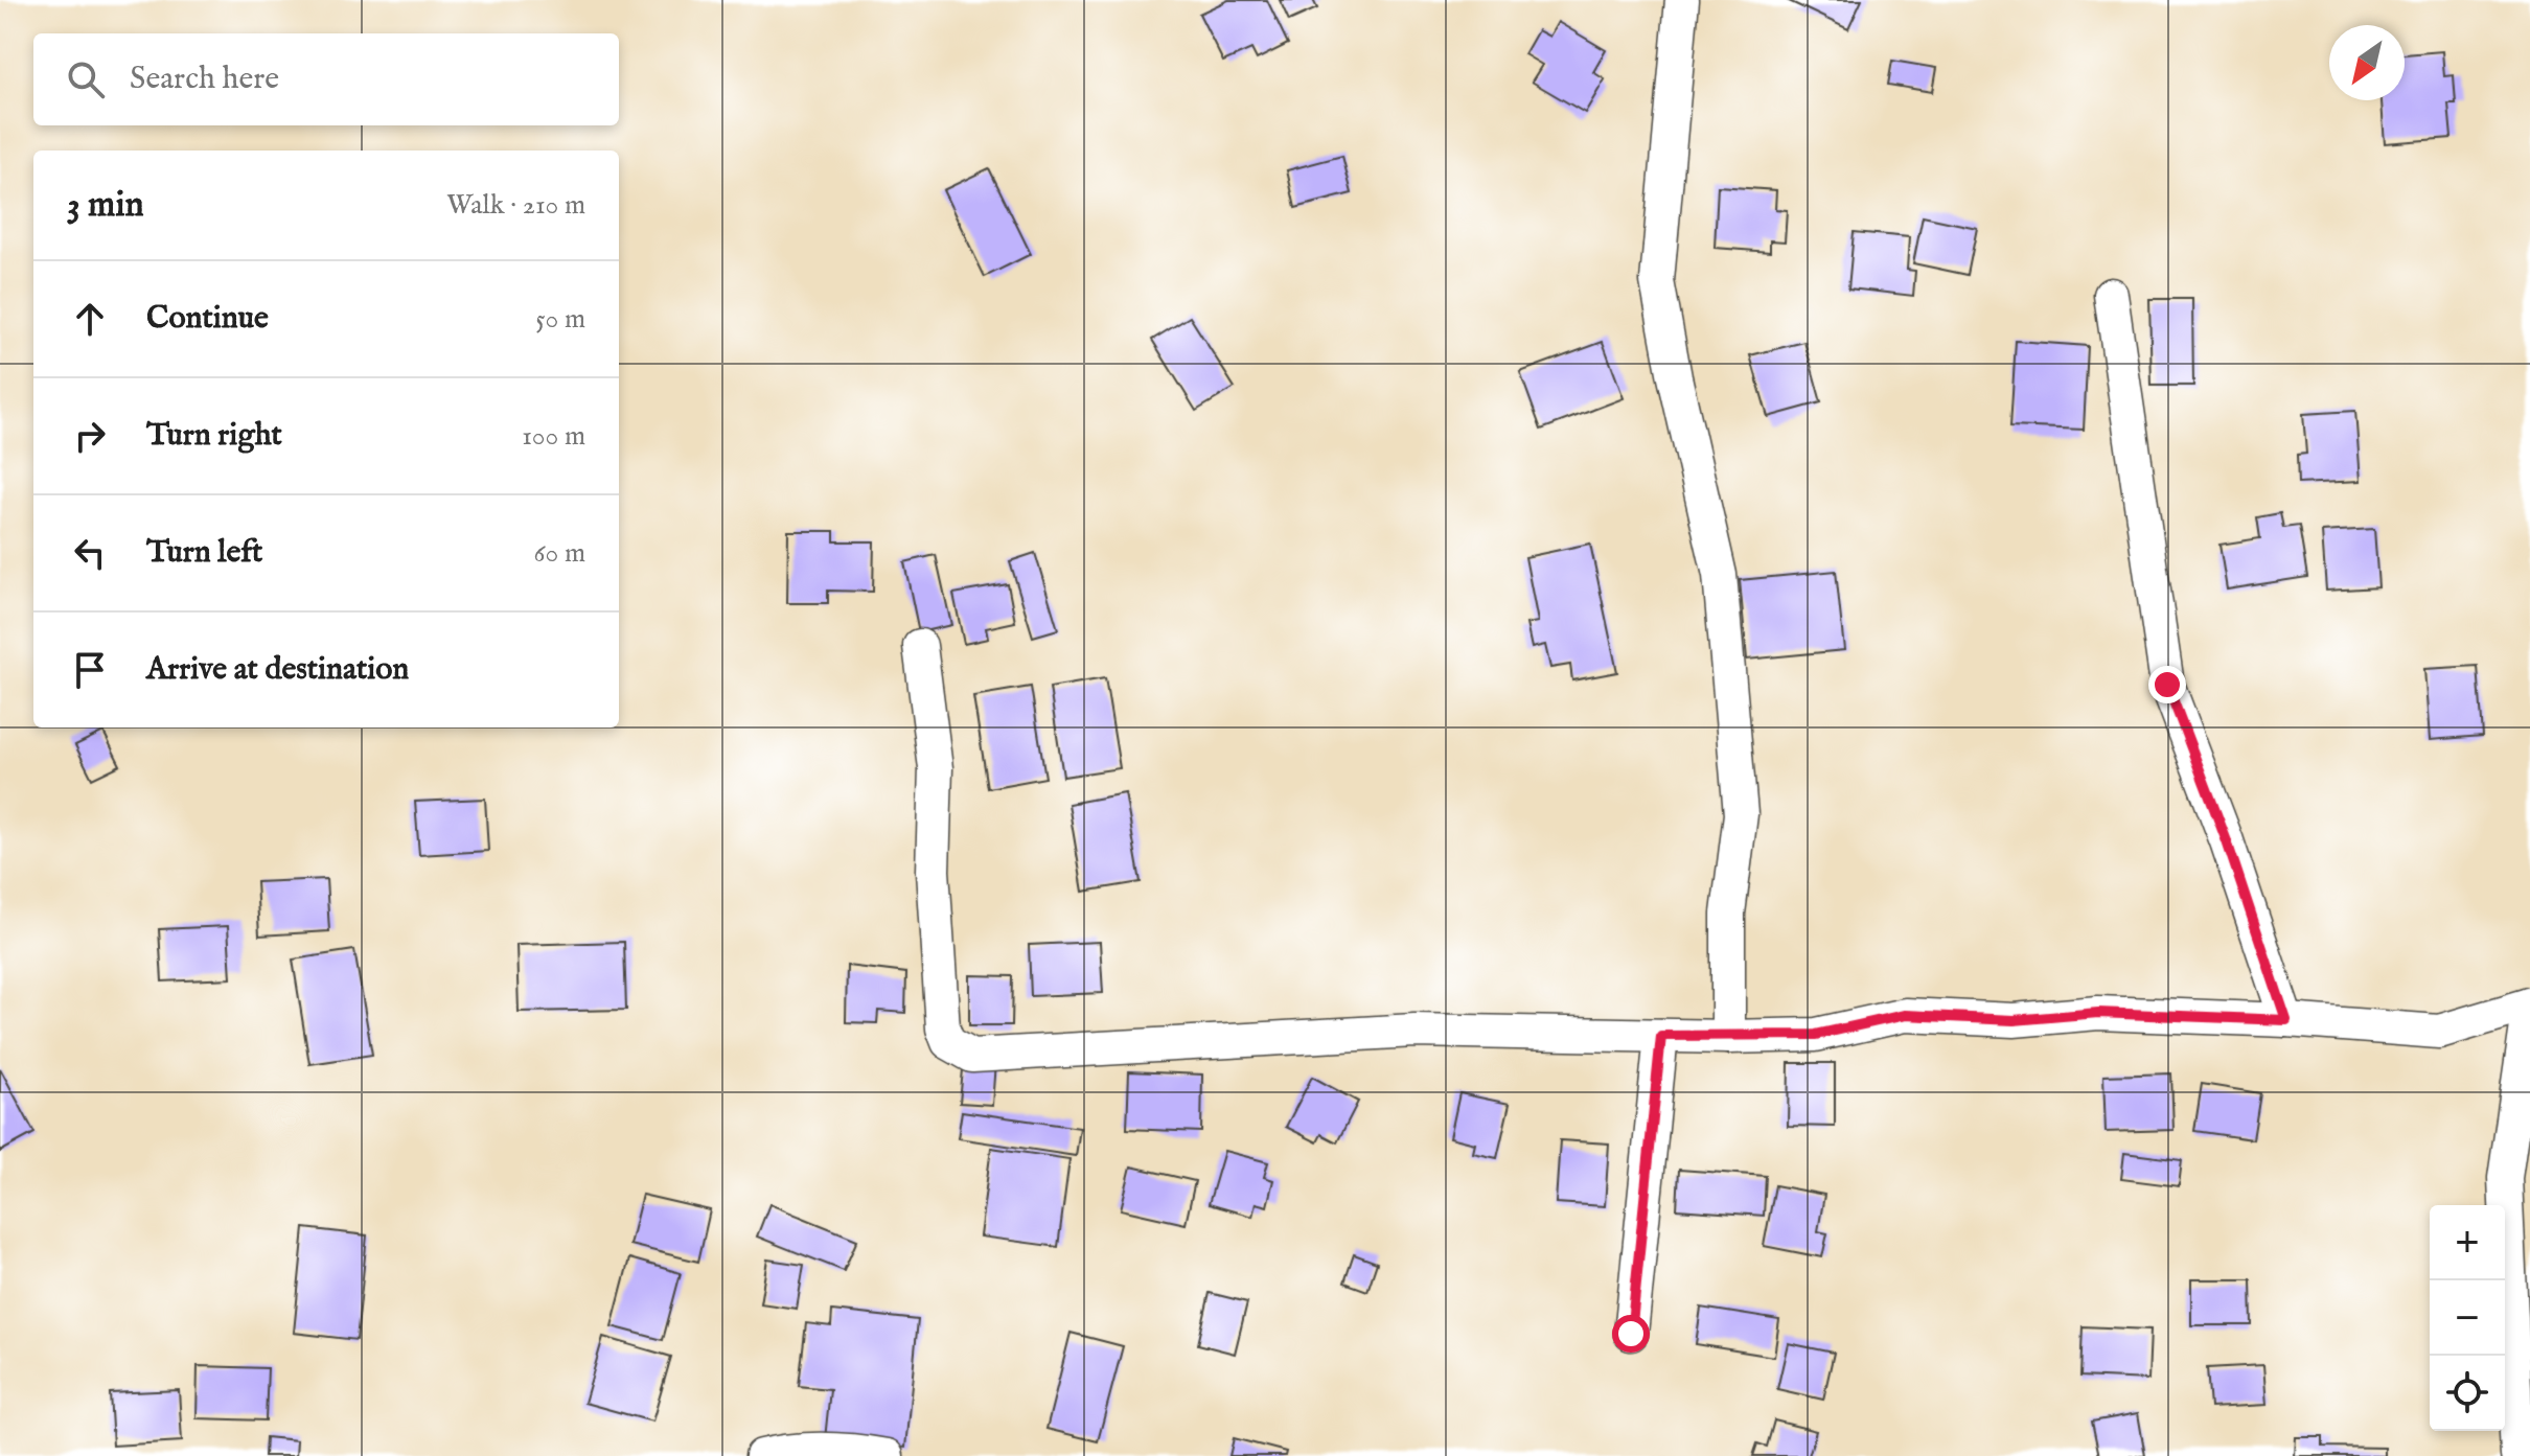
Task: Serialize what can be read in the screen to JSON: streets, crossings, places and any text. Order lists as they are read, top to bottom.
{
  "north": "bottom left",
  "page": {
    "search": "Search here",
    "heading": ["3 min", "Walk · 210 m"],
    "list": [
      ["Continue", "50 m"],
      ["Turn right", "100 m"],
      ["Turn left", "60 m"],
      "Arrive at destination"
    ],
    "map_buttons": ["+", "−"]
  }
}
